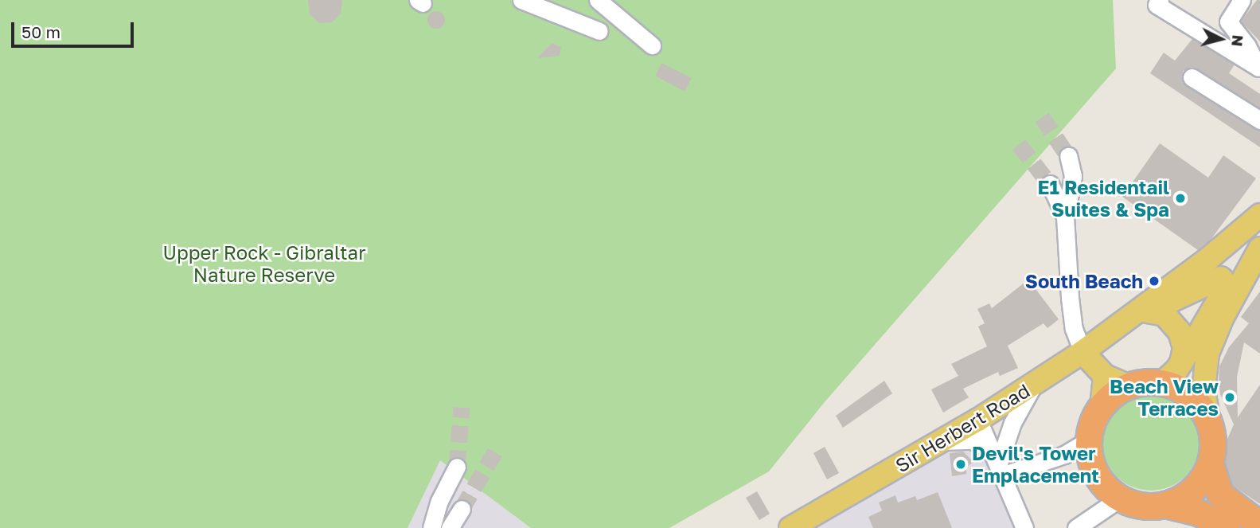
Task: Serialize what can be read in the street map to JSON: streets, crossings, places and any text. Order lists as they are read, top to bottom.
{
  "streets": {
    "main road": ["Sir Herbert Road"]
  },
  "parks": ["Upper Rock - Gibraltar Nature Reserve"],
  "places": [
    "E1 Residentail Suites & Spa",
    "South Beach",
    "Beach View Terraces",
    "Devil's Tower Emplacement"
  ],
  "scale_bar": "50 m",
  "north": "right"
}
